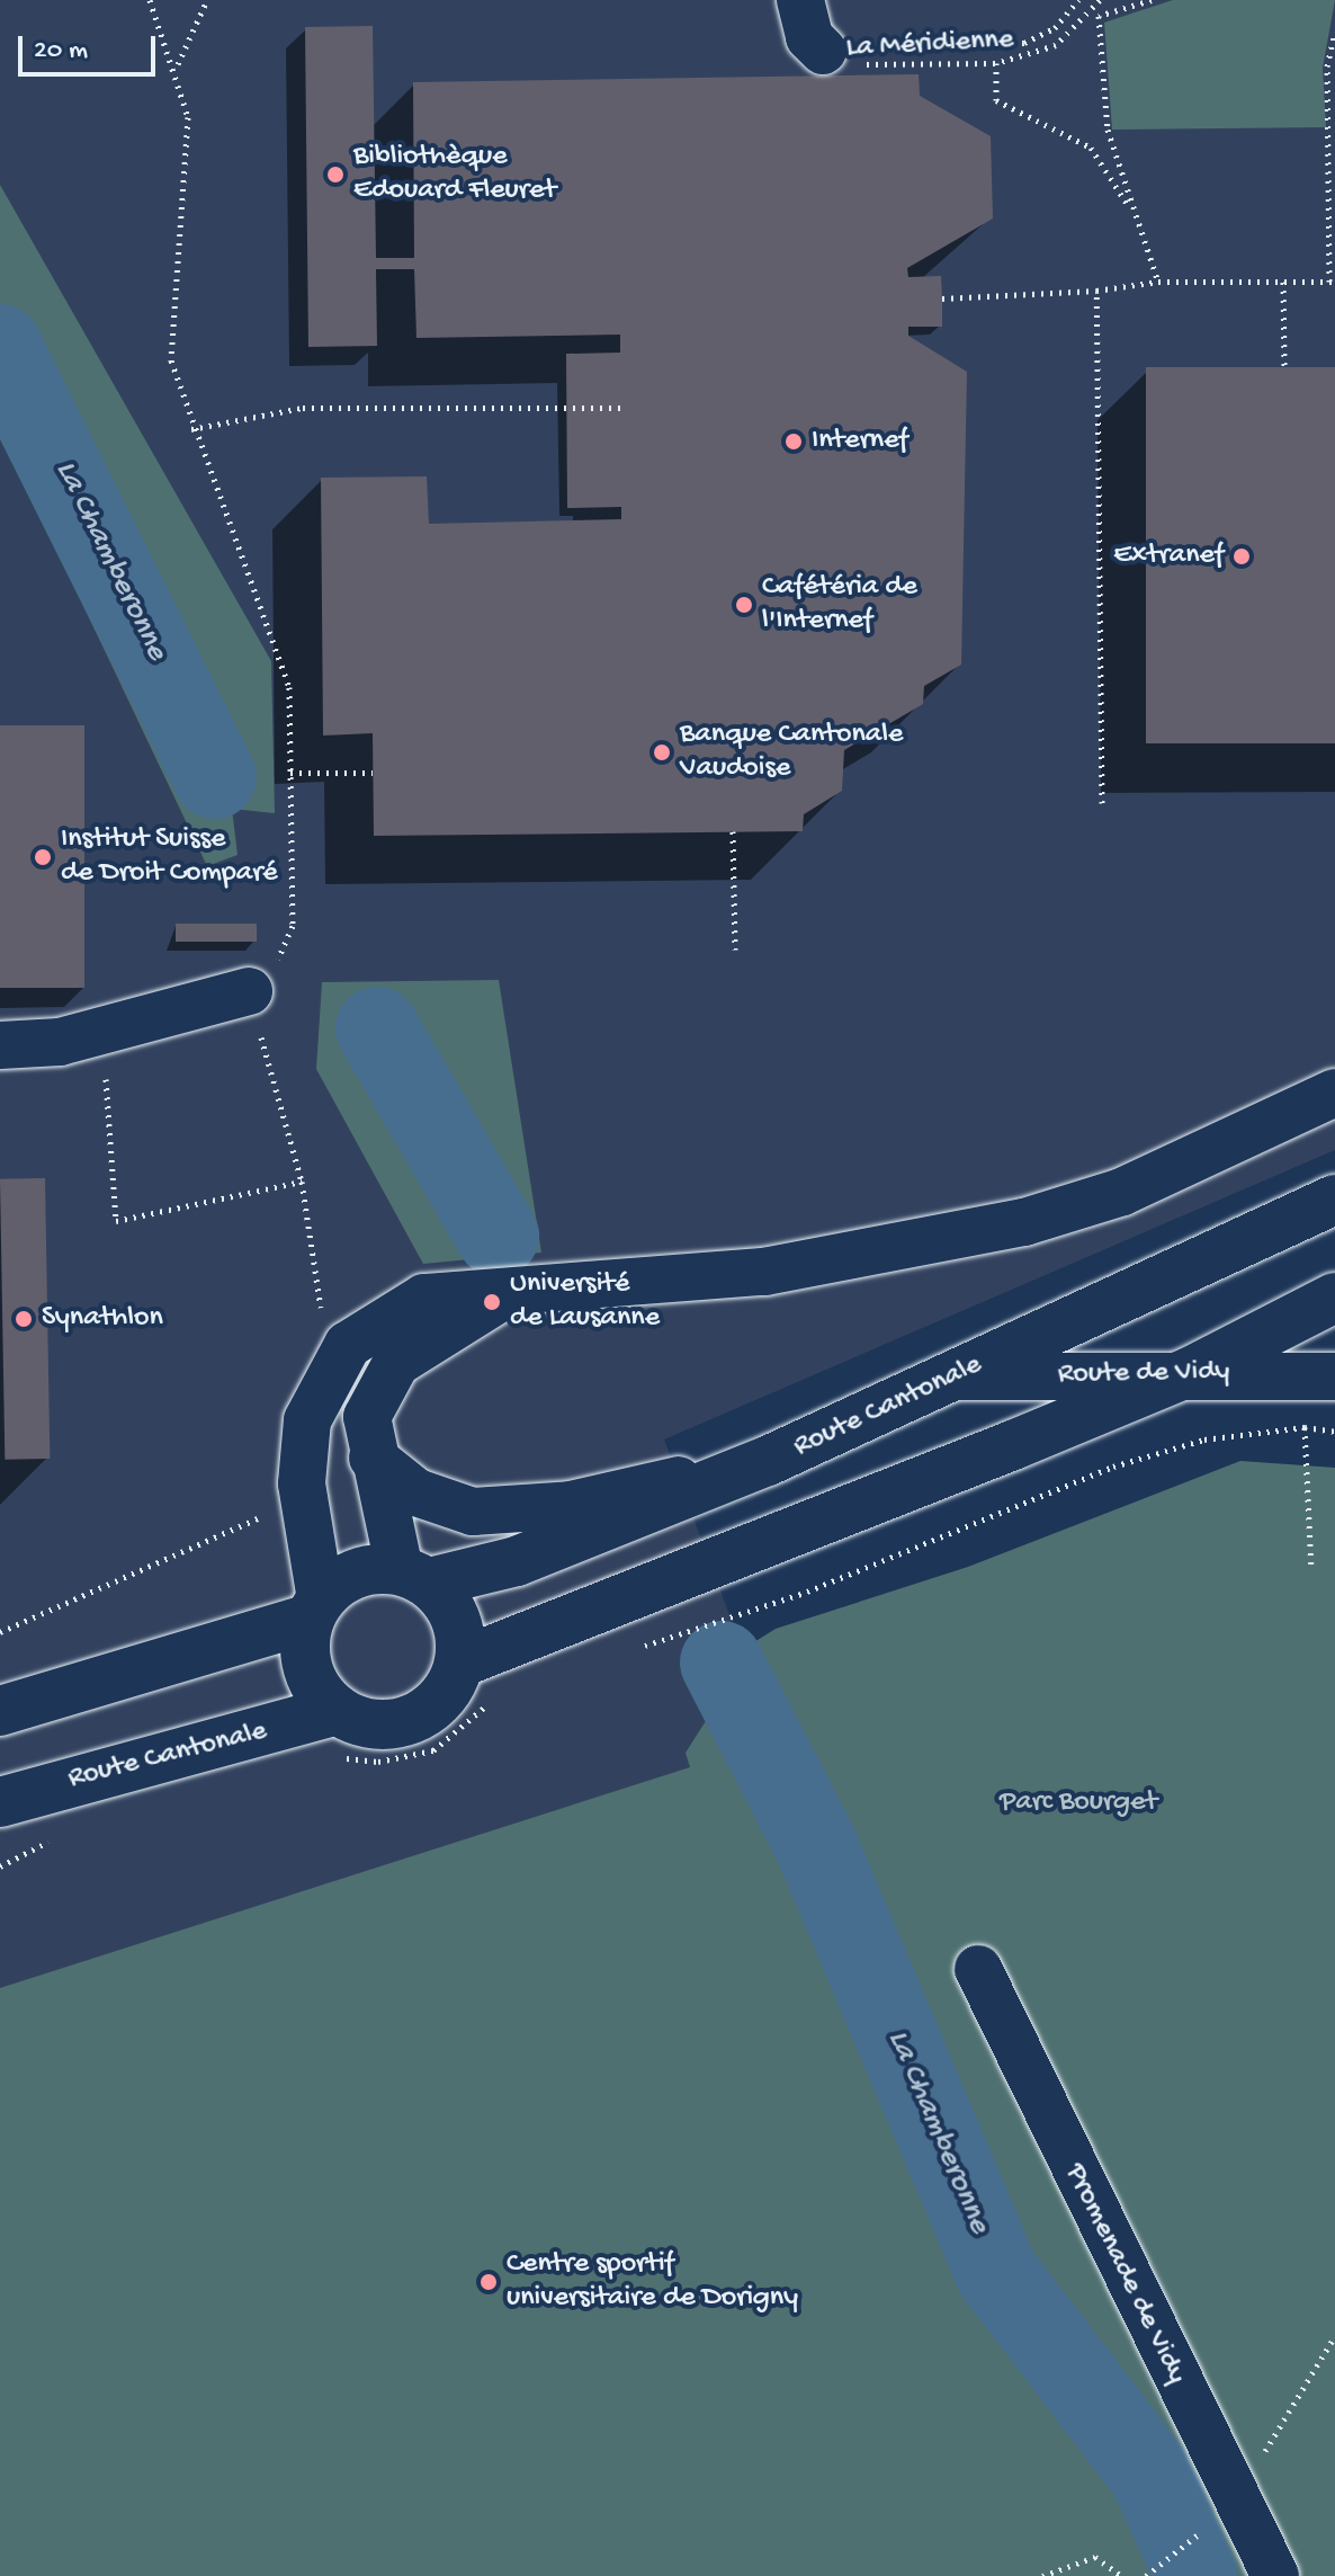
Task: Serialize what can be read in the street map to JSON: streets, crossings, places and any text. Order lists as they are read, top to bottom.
{
  "streets": {
    "main road": ["Route Cantonale"],
    "street": ["La Méridienne", "Route de Vidy", "Promenade de Vidy"]
  },
  "crossings": [
    ["Route de Vidy", "Route Cantonale"]
  ],
  "water": ["La Chamberonne"],
  "parks": ["Parc Bourget"],
  "places": [
    "Bibliothèque Edouard Fleuret",
    "Internef",
    "Extranef",
    "Cafétéria de l'Internef",
    "Banque Cantonale Vaudoise",
    "Institut Suisse de Droit Comparé",
    "Université de Lausanne",
    "Synathlon",
    "Centre sportif universitaire de Dorigny"
  ],
  "scale_bar": "20 m"
}
